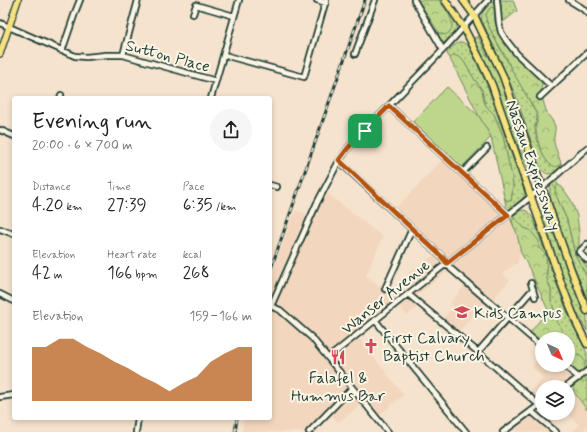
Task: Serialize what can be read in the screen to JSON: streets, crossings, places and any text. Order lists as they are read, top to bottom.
{
  "streets": {
    "highway": ["Nassau Expressway"],
    "street": ["Sutton Place", "Wanser Avenue"]
  },
  "crossings": [
    ["Nassau Expressway", "Wanser Avenue"]
  ],
  "places": {
    "school or university": ["Kids Campus"],
    "church": ["First Calvary Baptist Church"],
    "restaurant": ["Falafel & Hummus Bar"]
  },
  "north": "bottom right",
  "page": {
    "heading": ["Evening run", "20:00 · 6 × 700 m"],
    "stats": [
      ["Distance", "4.20 km"],
      ["Time", "27:39"],
      ["Pace", "6:35 /km"],
      ["Elevation", "42 m"],
      ["Heart rate", "166 bpm"],
      ["kcal", "268"]
    ],
    "chart": ["Elevation", "159–166 m"]
  }
}
